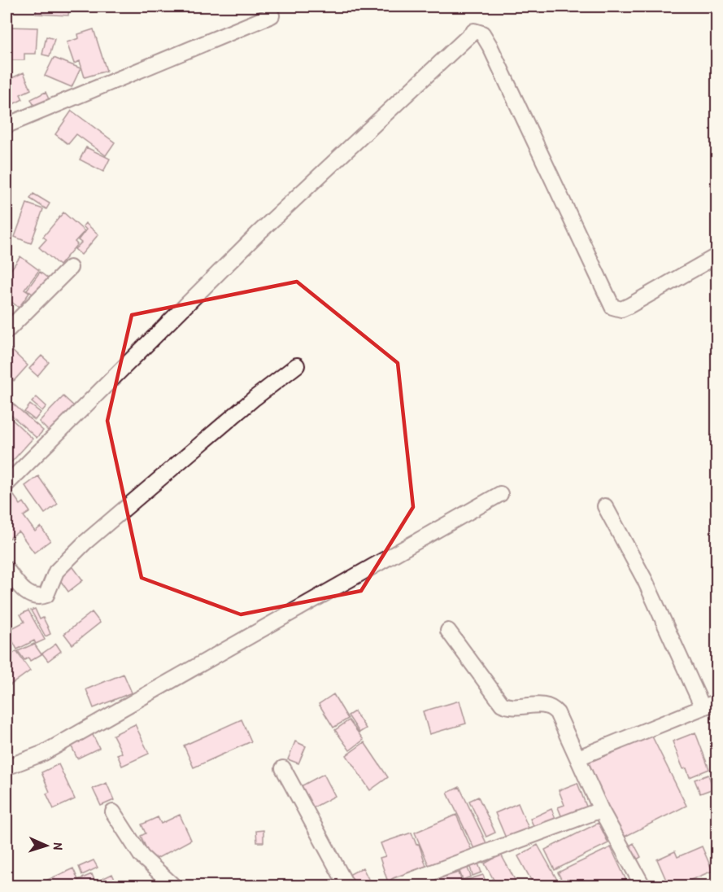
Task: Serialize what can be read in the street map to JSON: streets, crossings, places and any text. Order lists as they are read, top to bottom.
{
  "north": "right"
}
